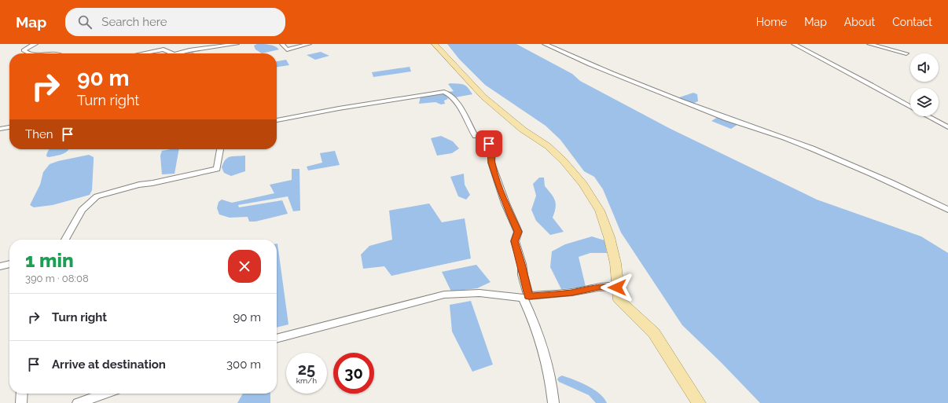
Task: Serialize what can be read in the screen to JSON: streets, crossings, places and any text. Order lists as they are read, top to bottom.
{
  "page": {
    "header": "Map",
    "search": "Search here",
    "nav": [
      "Home",
      "Map",
      "About",
      "Contact"
    ],
    "turn": ["90 m", "Turn right"],
    "then": "Then",
    "heading": ["1 min", "390 m · 08:08"],
    "list": [
      {
        "name": "Turn right",
        "value": "90 m"
      },
      {
        "name": "Arrive at destination",
        "value": "300 m"
      }
    ],
    "speed": "25 km/h",
    "limit": "30"
  }
}
